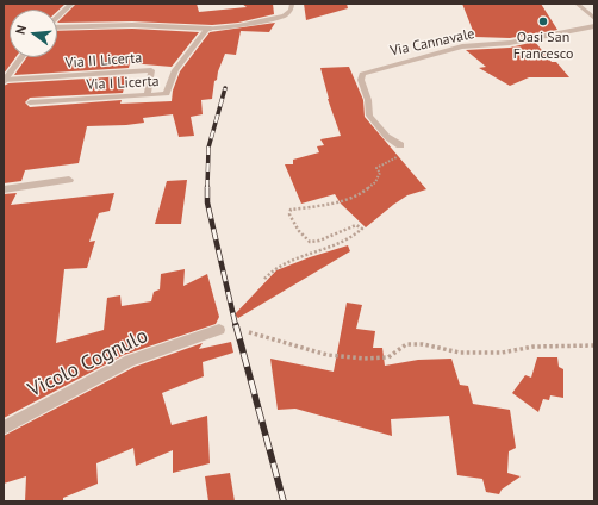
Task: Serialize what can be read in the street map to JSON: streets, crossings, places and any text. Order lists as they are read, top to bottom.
{
  "streets": {
    "lane": [
      "Via Cannavale",
      "Via II Licerta",
      "Via I Licerta",
      "Vicolo Cognulo"
    ]
  },
  "crossings": [
    ["Via II Licerta", "Via I Licerta"]
  ],
  "places": ["Oasi San Francesco"],
  "north": "left"
}
